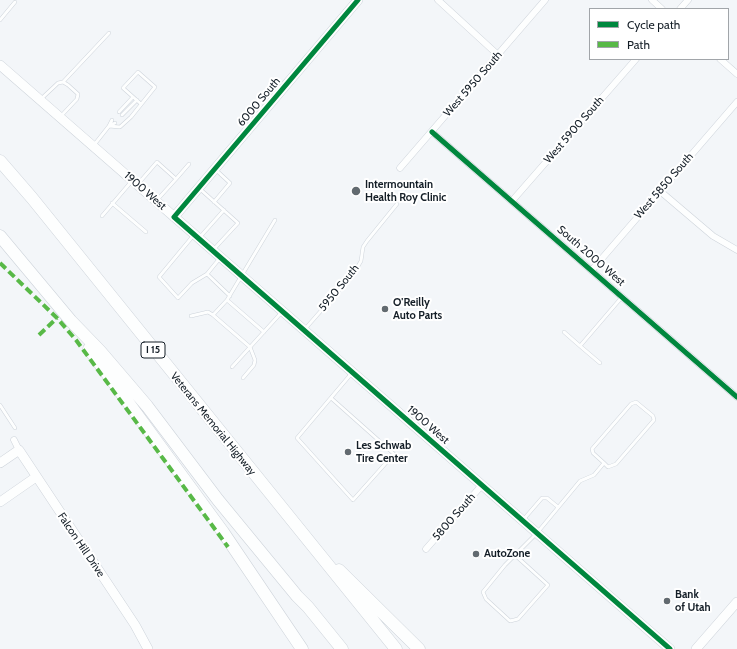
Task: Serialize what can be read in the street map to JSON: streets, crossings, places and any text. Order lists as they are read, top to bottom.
{
  "streets": {
    "highway": ["I 15", "Veterans Memorial Highway"],
    "main road": ["6000 South", "1900 West", "Falcon Hill Drive"],
    "street": [
      "West 5950 South",
      "West 5900 South",
      "West 5850 South",
      "South 2000 West",
      "5800 South"
    ],
    "lane": ["5950 South"]
  },
  "crossings": [
    ["West 5950 South", "South 2000 West"],
    ["6000 South", "1900 West"],
    ["West 5900 South", "South 2000 West"],
    ["West 5850 South", "South 2000 West"],
    ["1900 West", "5950 South"],
    ["1900 West", "5800 South"]
  ],
  "places": [
    "Intermountain Health Roy Clinic",
    "O'Reilly Auto Parts",
    "Les Schwab Tire Center",
    "AutoZone",
    "Bank of Utah"
  ],
  "legend": ["Cycle path", "Path"]
}
